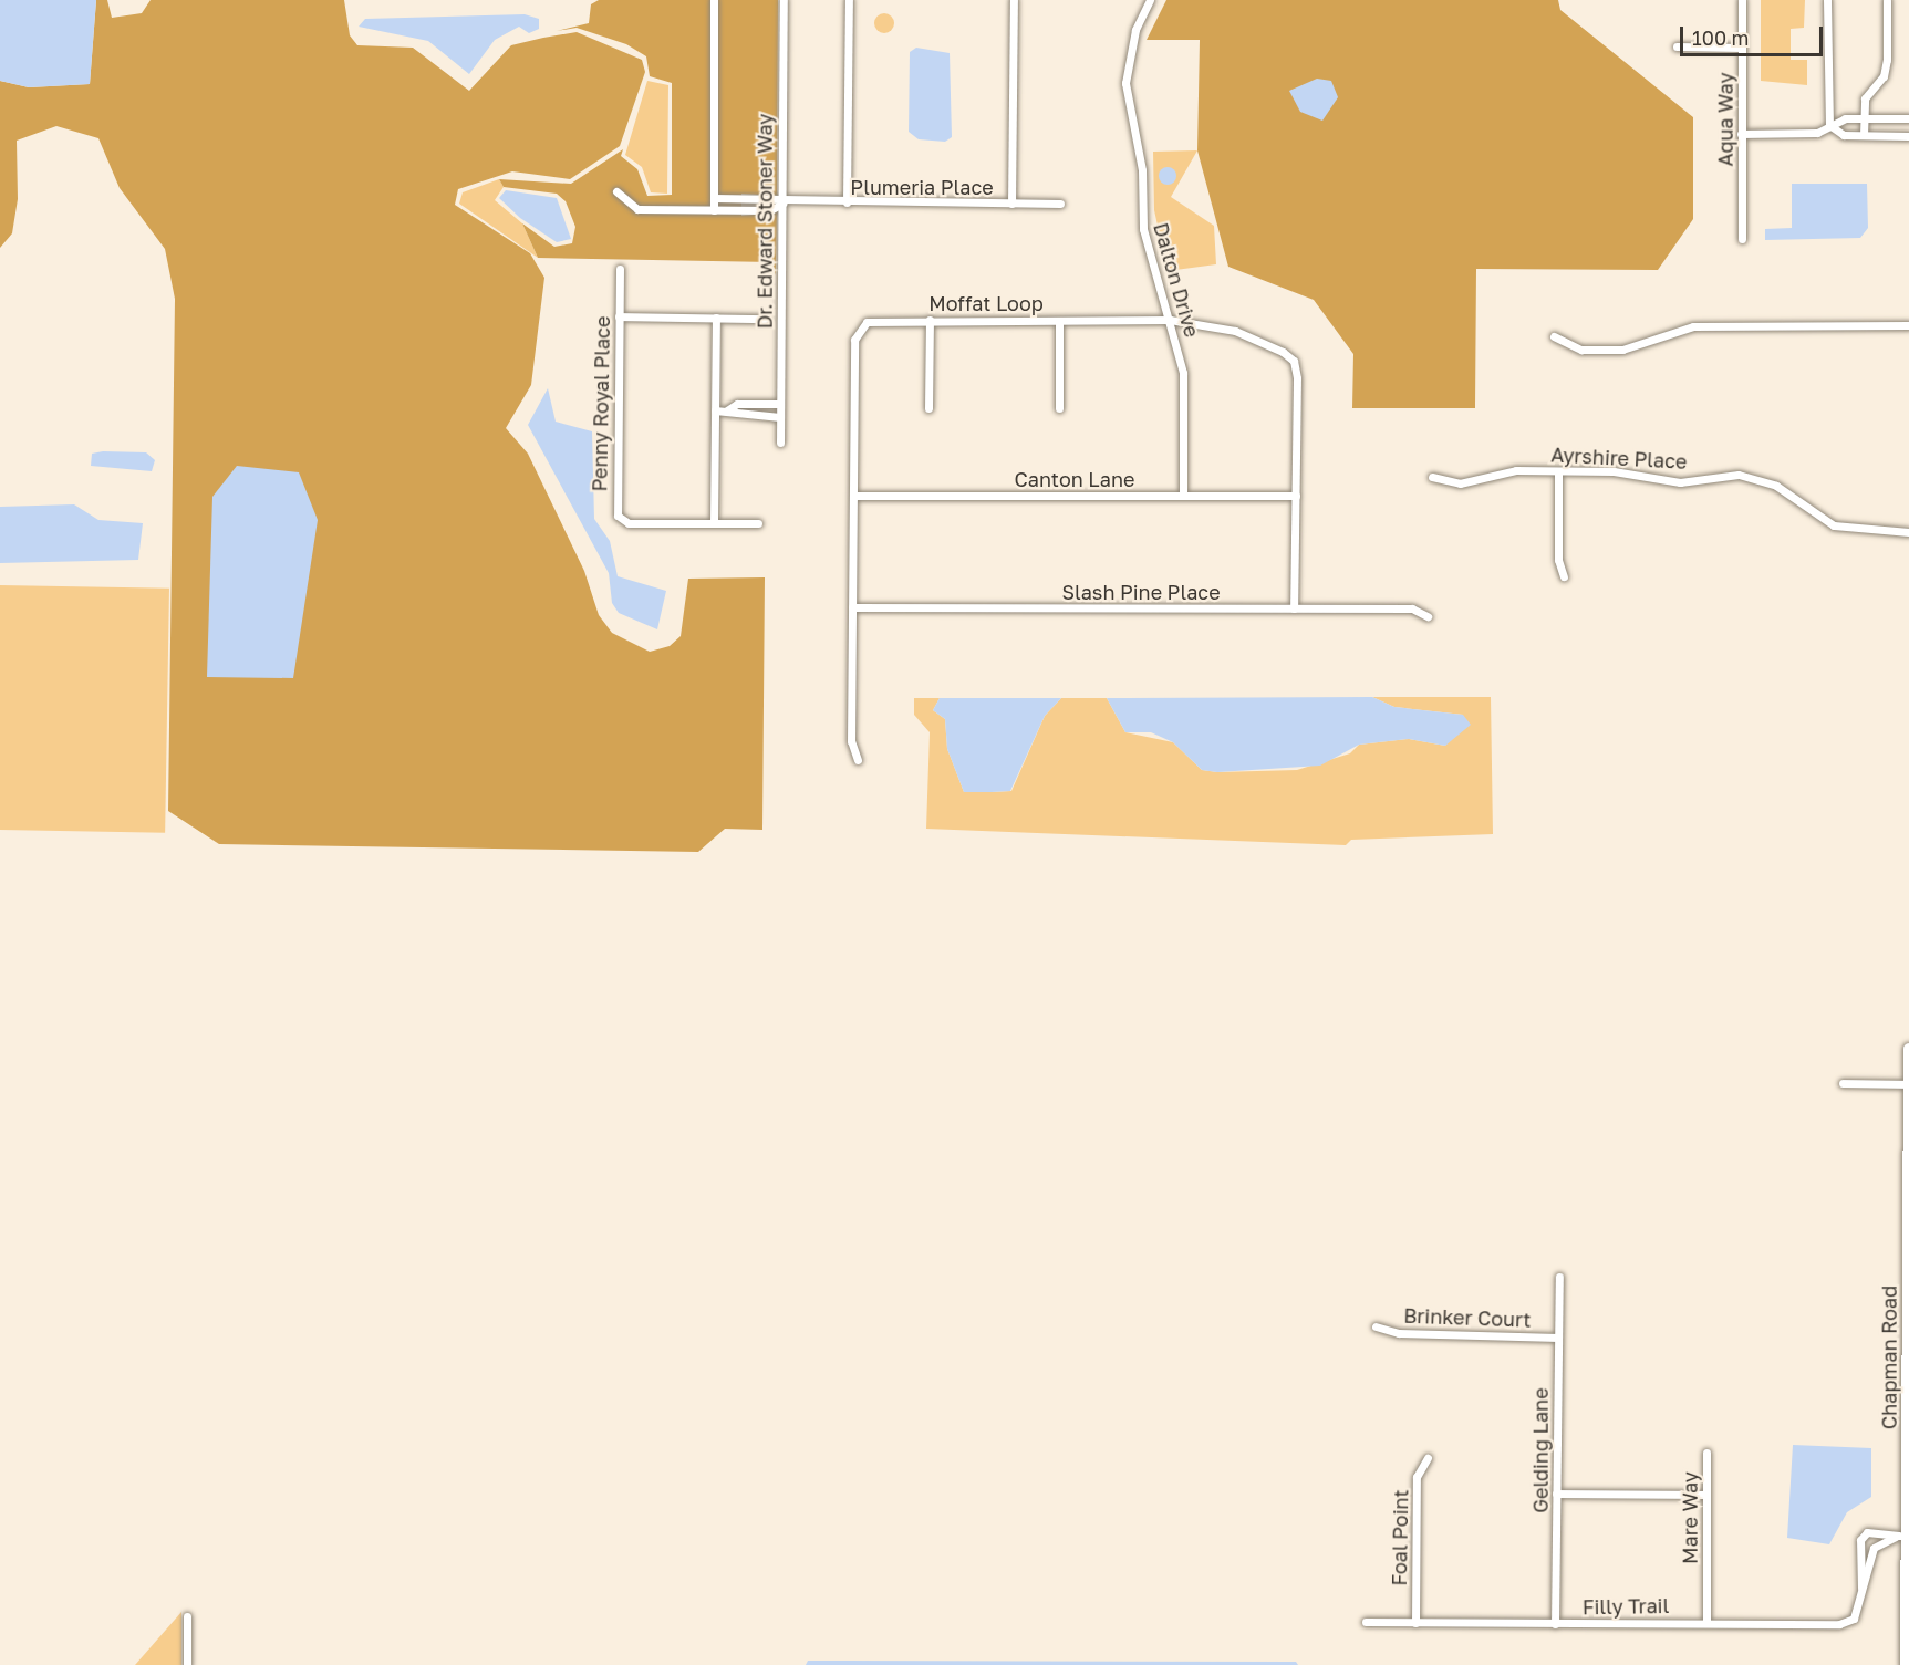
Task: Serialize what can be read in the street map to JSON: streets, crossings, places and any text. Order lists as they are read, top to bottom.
{
  "streets": {
    "street": [
      "Aqua Way",
      "Plumeria Place",
      "Dr. Edward Stoner Way",
      "Dalton Drive",
      "Moffat Loop",
      "Penny Royal Place",
      "Ayrshire Place",
      "Canton Lane",
      "Slash Pine Place",
      "Brinker Court",
      "Chapman Road",
      "Gelding Lane",
      "Mare Way",
      "Foal Point",
      "Filly Trail"
    ]
  },
  "crossings": [
    ["Plumeria Place", "Dr. Edward Stoner Way"],
    ["Dalton Drive", "Moffat Loop"],
    ["Dalton Drive", "Canton Lane"],
    ["Moffat Loop", "Canton Lane"],
    ["Moffat Loop", "Slash Pine Place"],
    ["Brinker Court", "Gelding Lane"],
    ["Gelding Lane", "Filly Trail"],
    ["Mare Way", "Filly Trail"],
    ["Foal Point", "Filly Trail"]
  ],
  "scale_bar": "100 m"
}
